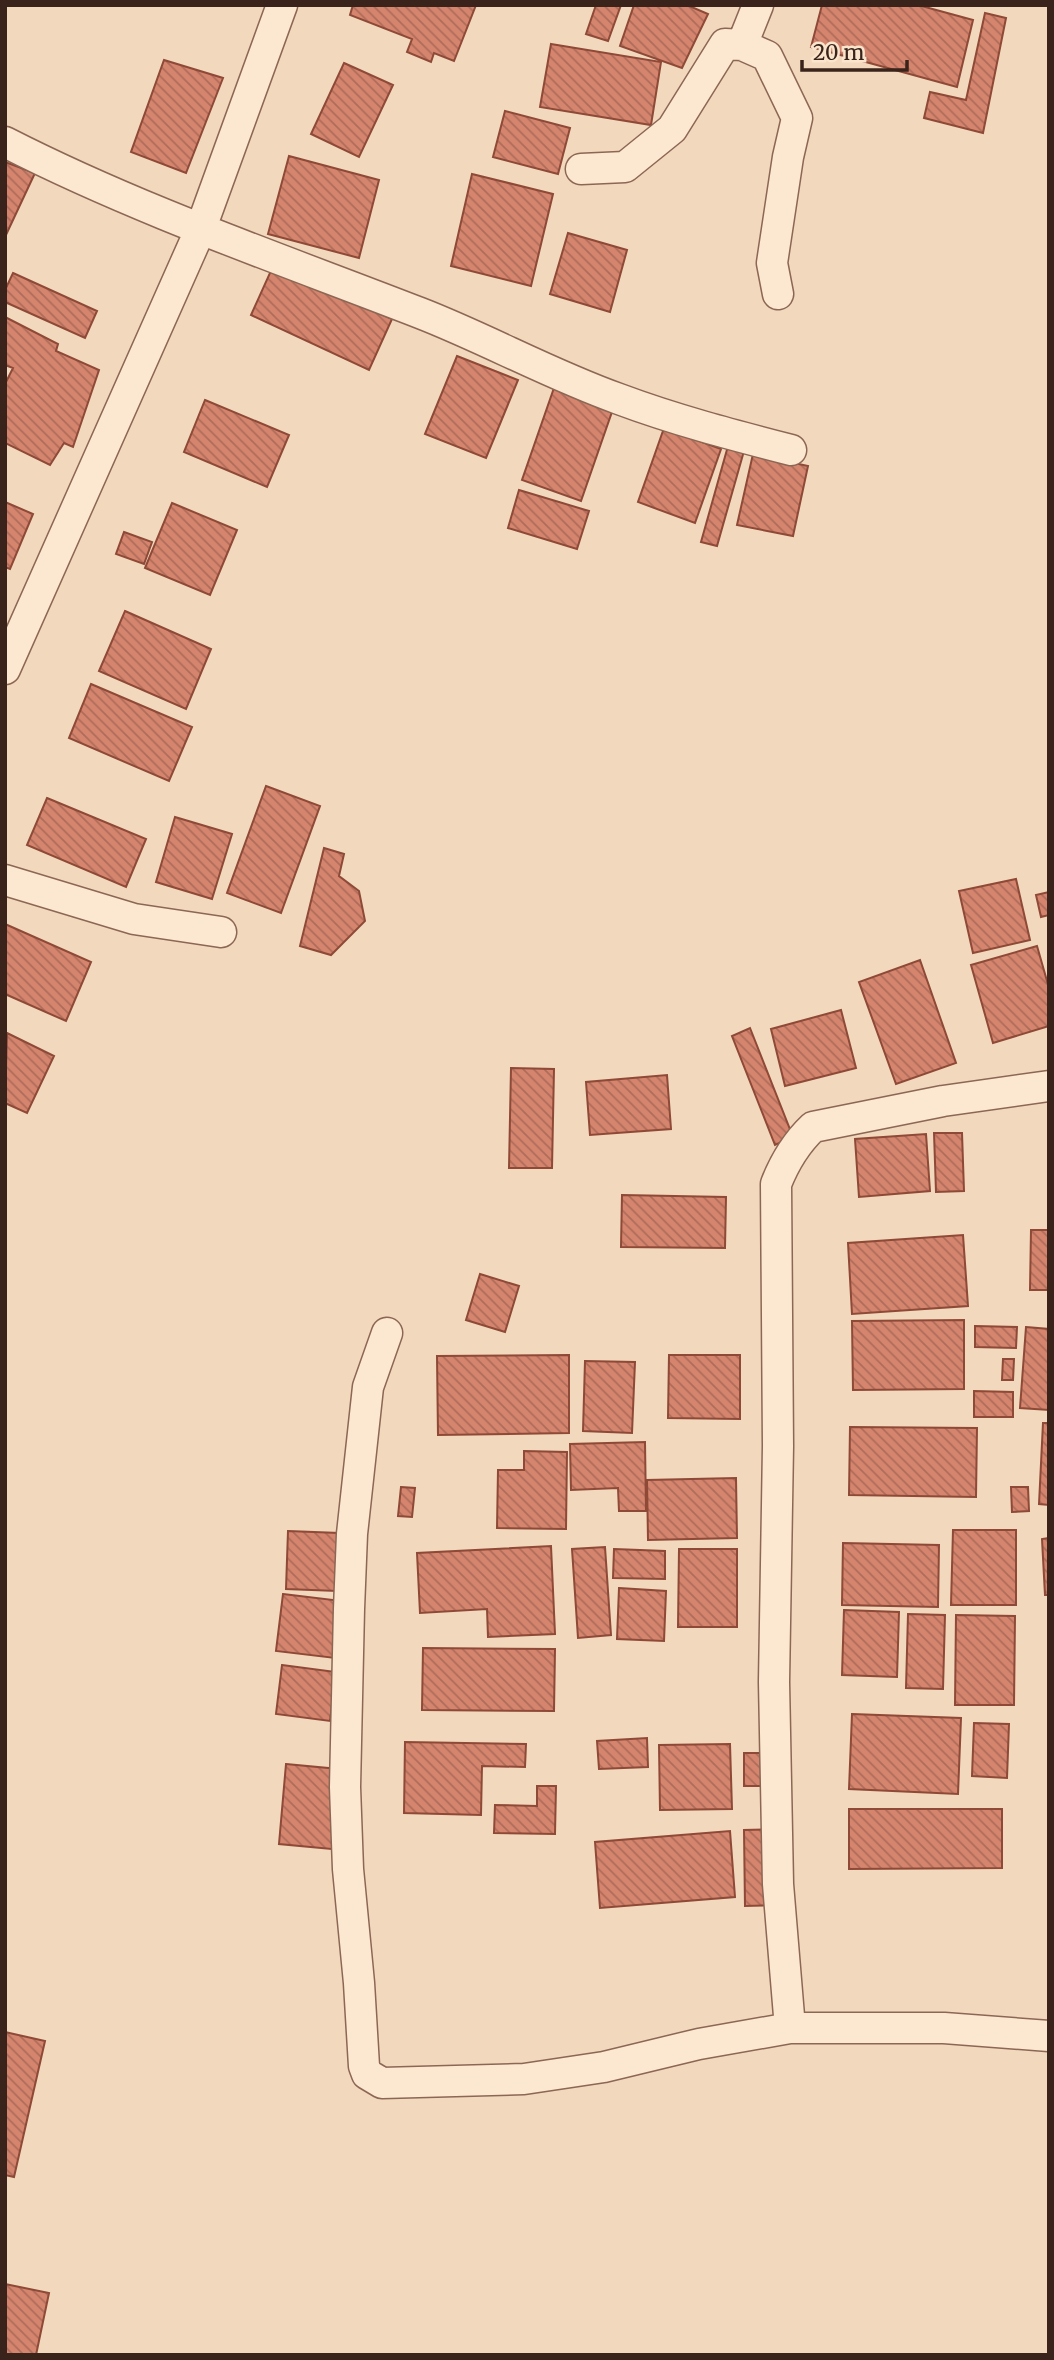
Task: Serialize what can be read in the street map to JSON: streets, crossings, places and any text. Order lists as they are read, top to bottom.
{
  "scale_bar": "20 m"
}
